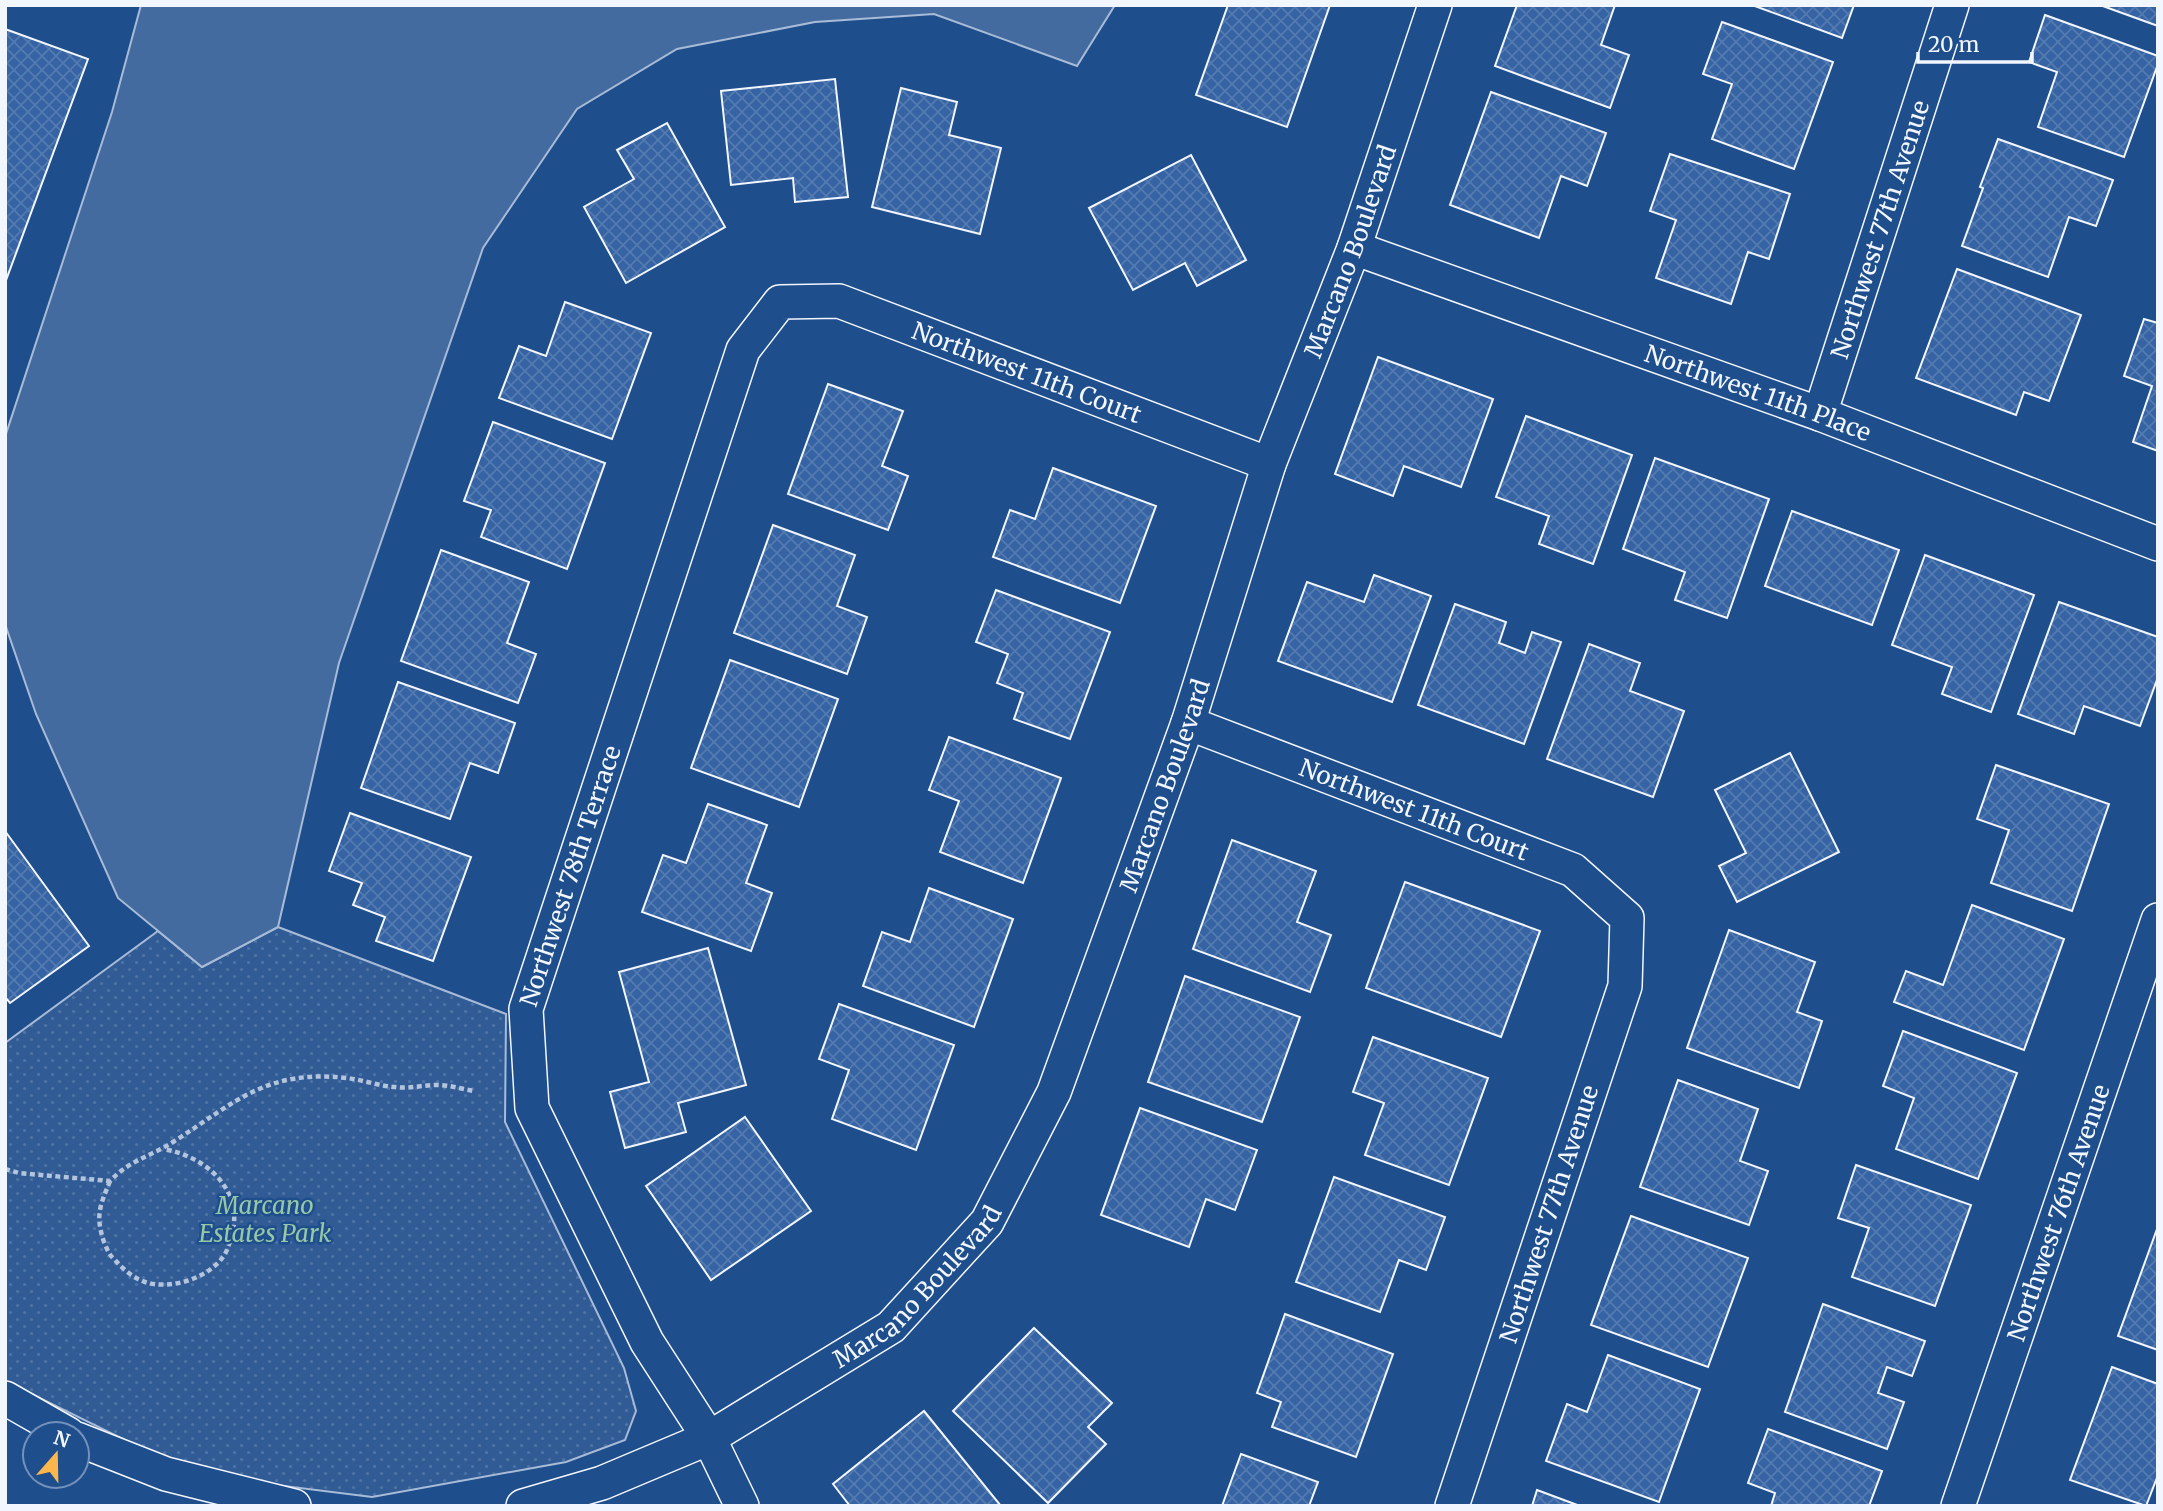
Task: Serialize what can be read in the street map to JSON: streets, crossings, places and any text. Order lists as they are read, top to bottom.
{
  "streets": {
    "street": [
      "Northwest 77th Avenue",
      "Marcano Boulevard",
      "Northwest 11th Court",
      "Northwest 11th Place",
      "Northwest 78th Terrace",
      "Northwest 76th Avenue"
    ]
  },
  "crossings": [
    ["Northwest 77th Avenue", "Northwest 11th Court"],
    ["Northwest 77th Avenue", "Northwest 11th Place"],
    ["Marcano Boulevard", "Northwest 11th Court"],
    ["Marcano Boulevard", "Northwest 11th Place"],
    ["Marcano Boulevard", "Northwest 78th Terrace"],
    ["Northwest 11th Court", "Northwest 78th Terrace"]
  ],
  "parks": ["Marcano Estates Park"],
  "scale_bar": "20 m",
  "north": "top"
}
